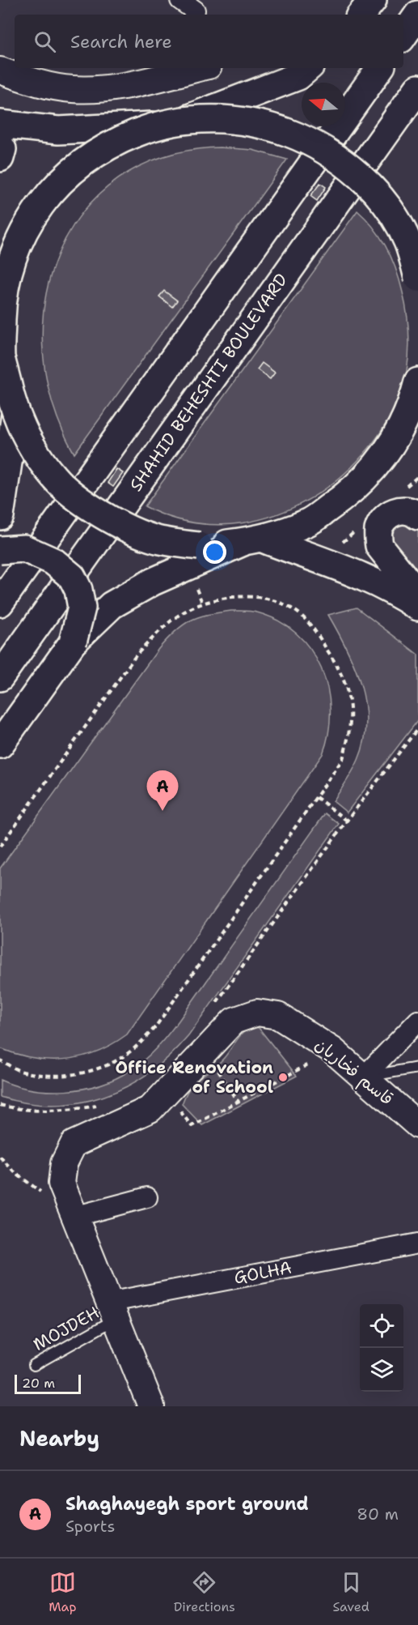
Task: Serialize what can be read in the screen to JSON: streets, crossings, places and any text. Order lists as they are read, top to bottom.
{
  "streets": {
    "main road": ["SHAHID BEHESHTI BOULEVARD"],
    "street": ["قاسم فخاریان", "GOLHA"],
    "lane": ["MOJDEH"]
  },
  "crossings": [
    ["GOLHA", "MOJDEH"]
  ],
  "places": ["Office Renovation of School"],
  "scale_bar": "20 m",
  "north": "left",
  "page": {
    "search": "Search here",
    "pins": "A",
    "scale": "20 m",
    "heading": "Nearby",
    "list": [
      {
        "mark": "A",
        "name": "Shaghayegh sport ground",
        "note": "Sports",
        "value": "80 m"
      }
    ],
    "nav": ["Map", "Directions", "Saved"]
  }
}
